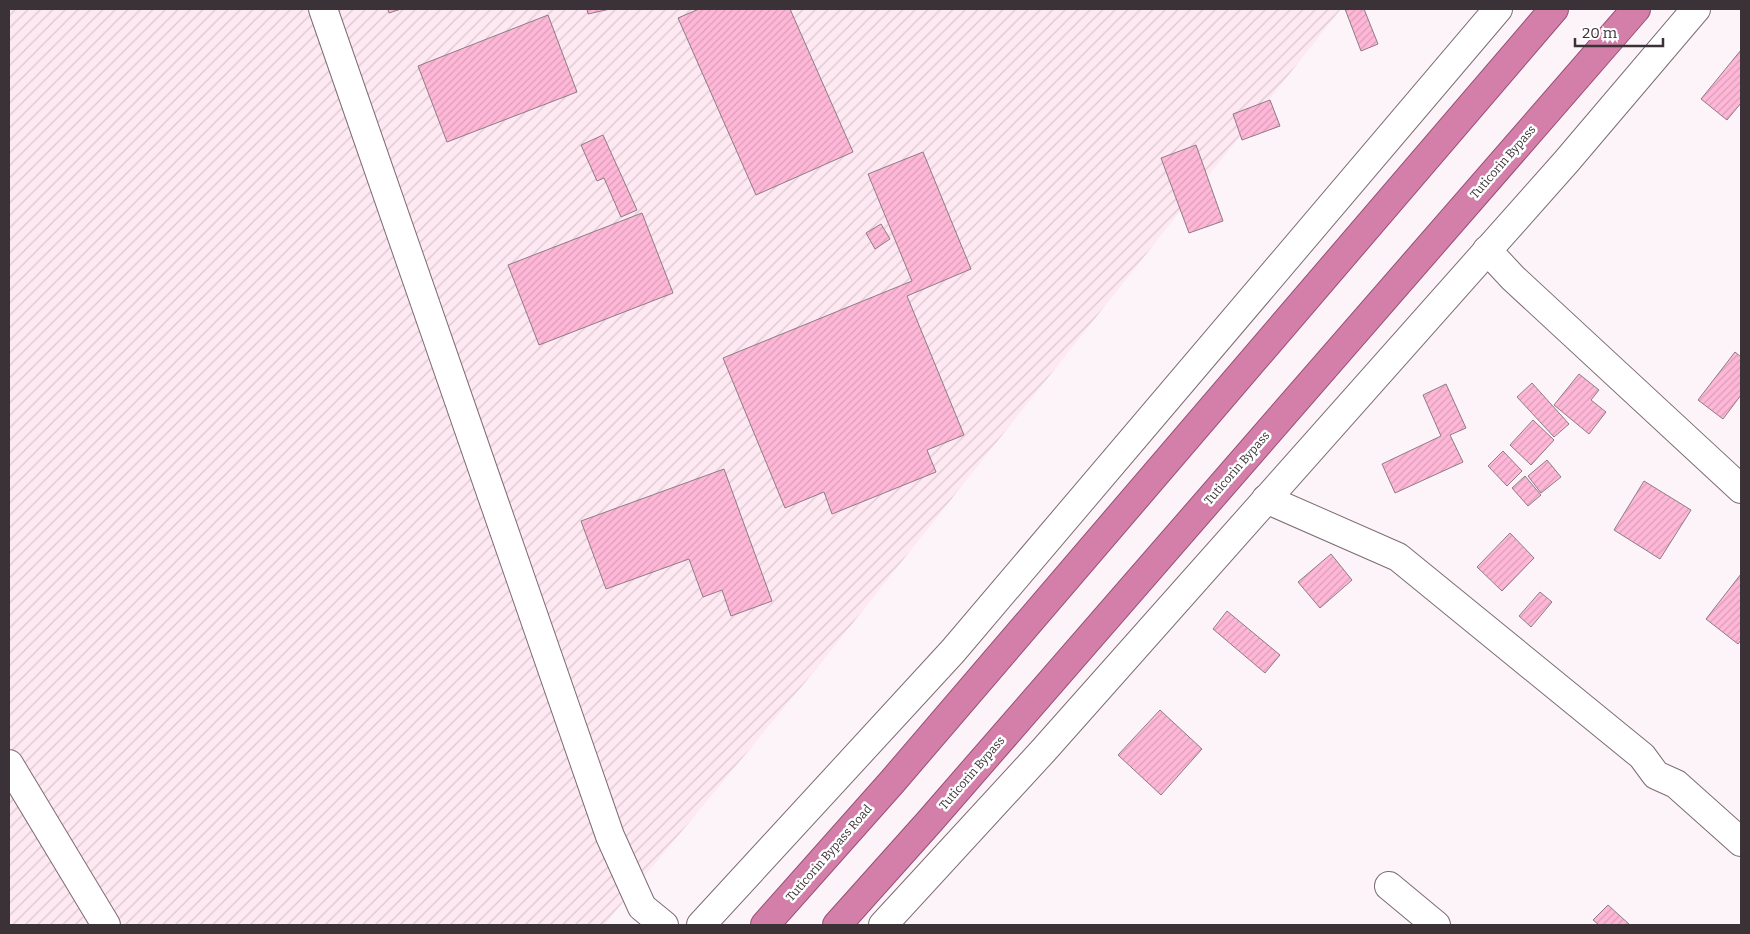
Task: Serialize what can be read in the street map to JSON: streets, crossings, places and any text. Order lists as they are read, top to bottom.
{
  "streets": {
    "highway": ["Tuticorin Bypass", "Tuticorin Bypass Road"]
  },
  "scale_bar": "20 m"
}
